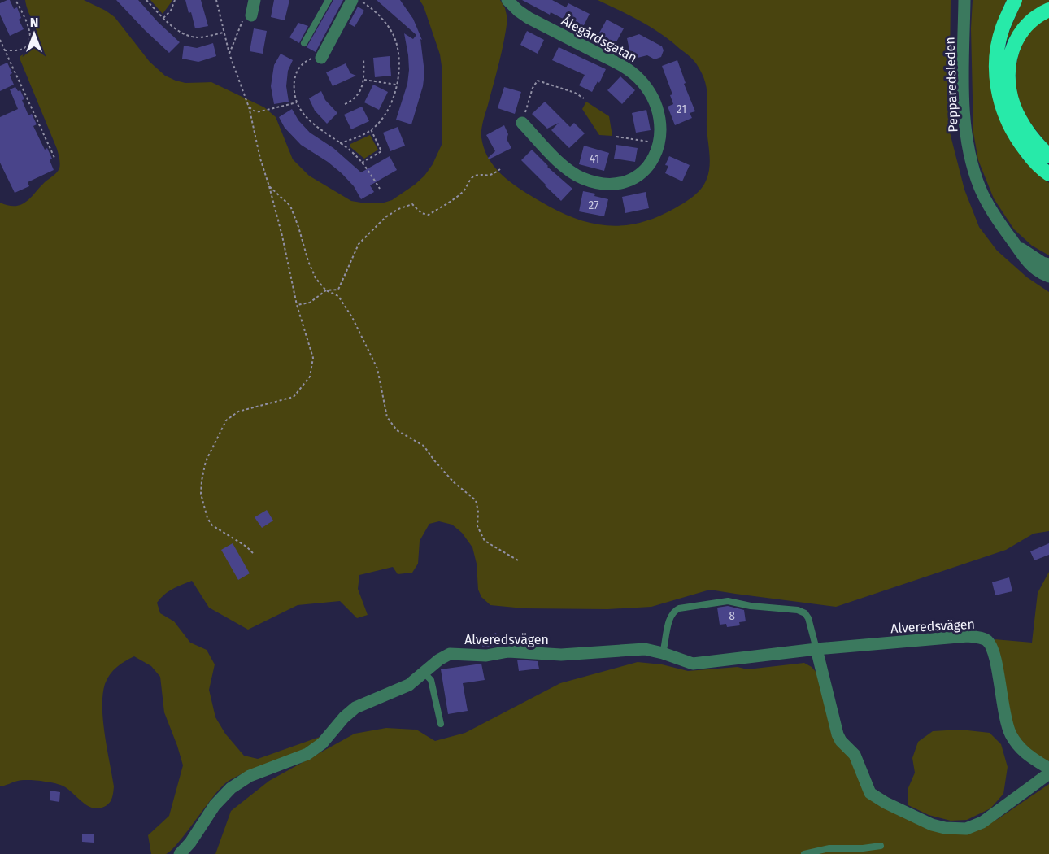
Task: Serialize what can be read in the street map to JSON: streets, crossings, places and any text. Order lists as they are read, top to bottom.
{
  "streets": {
    "street": ["Ålegårdsgatan", "Pepparedsleden", "Alveredsvägen"]
  },
  "house_numbers": [
    "21",
    "41",
    "27",
    "8"
  ],
  "north": "top"
}
